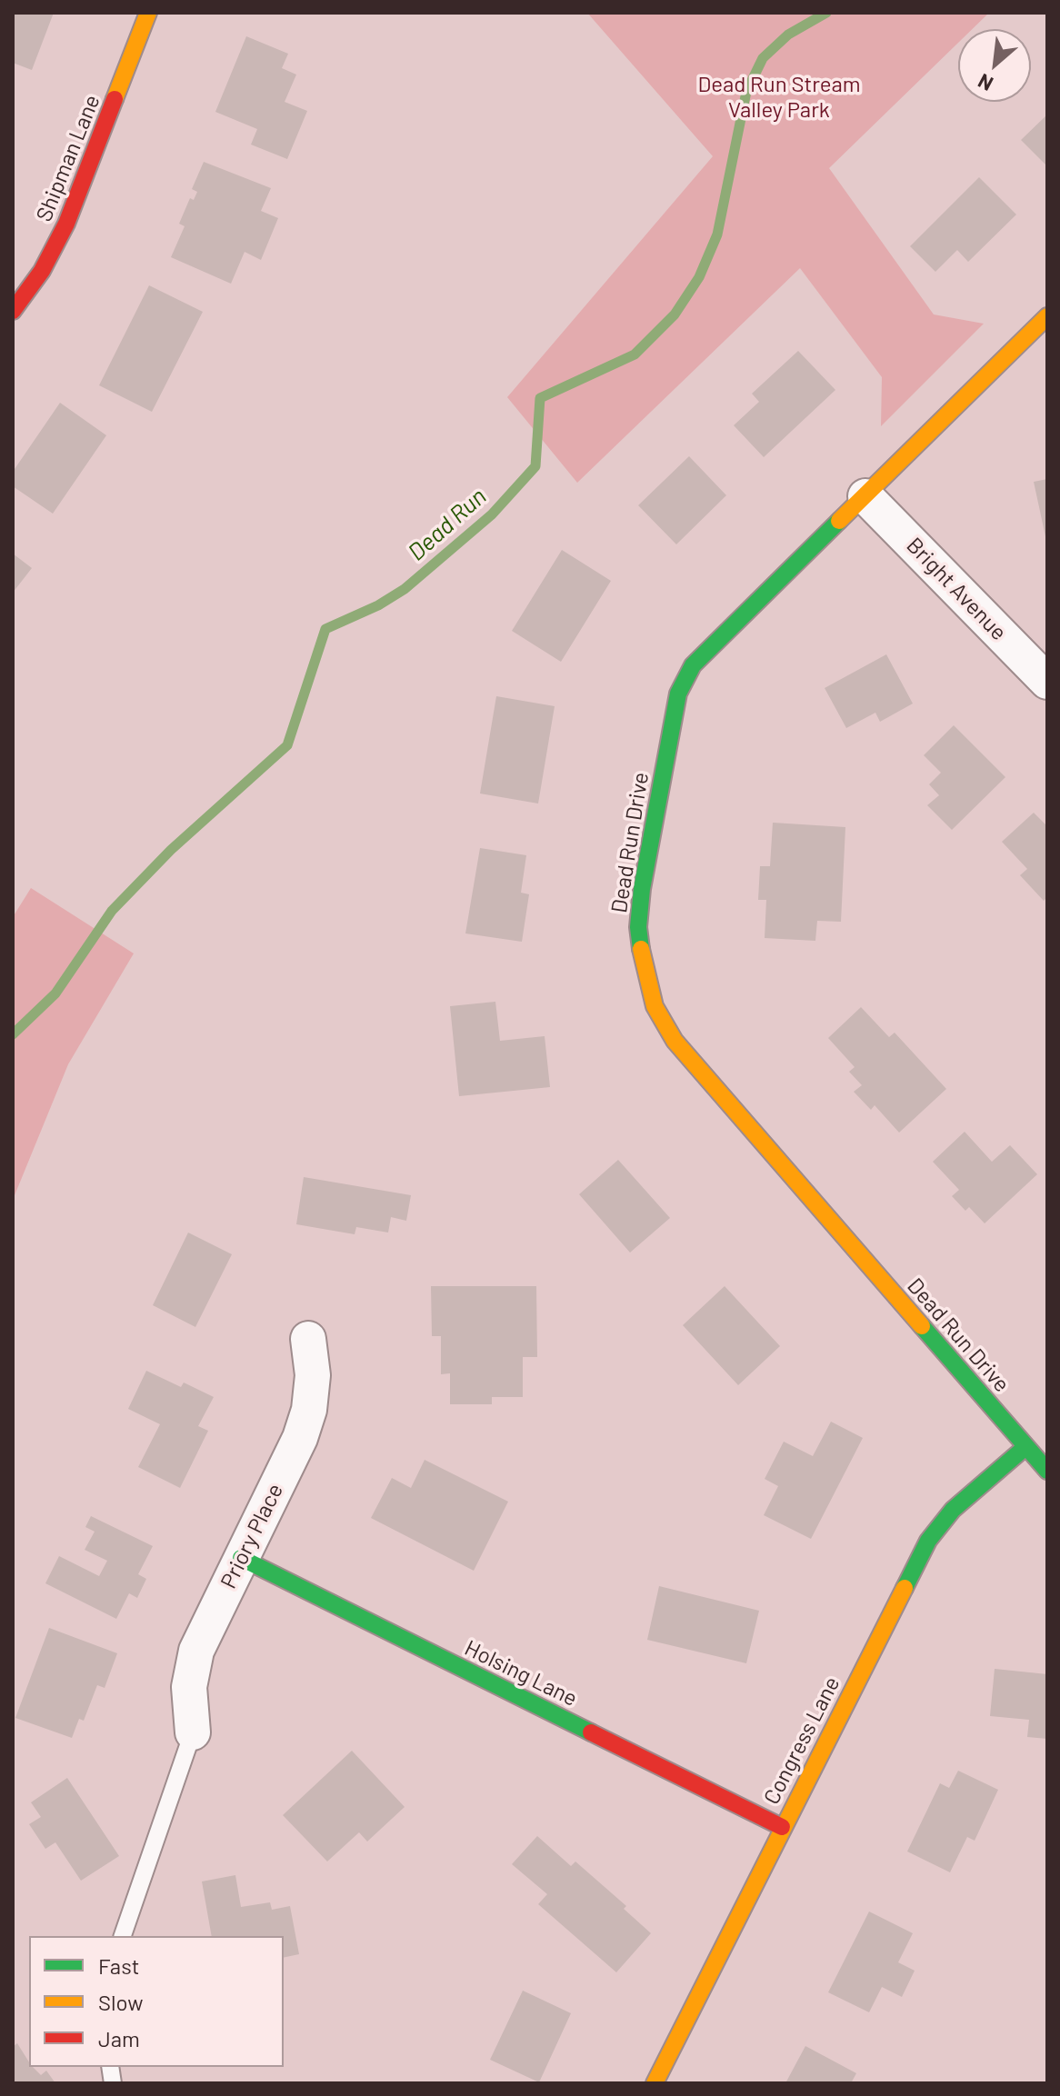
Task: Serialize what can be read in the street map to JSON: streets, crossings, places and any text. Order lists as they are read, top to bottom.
{
  "streets": {
    "street": [
      "Shipman Lane",
      "Bright Avenue",
      "Dead Run Drive",
      "Priory Place",
      "Holsing Lane",
      "Congress Lane"
    ]
  },
  "crossings": [
    ["Bright Avenue", "Dead Run Drive"],
    ["Dead Run Drive", "Congress Lane"],
    ["Priory Place", "Holsing Lane"],
    ["Holsing Lane", "Congress Lane"]
  ],
  "water": ["Dead Run"],
  "parks": ["Dead Run Stream Valley Park"],
  "legend": ["Fast", "Slow", "Jam"],
  "north": "bottom left"
}
